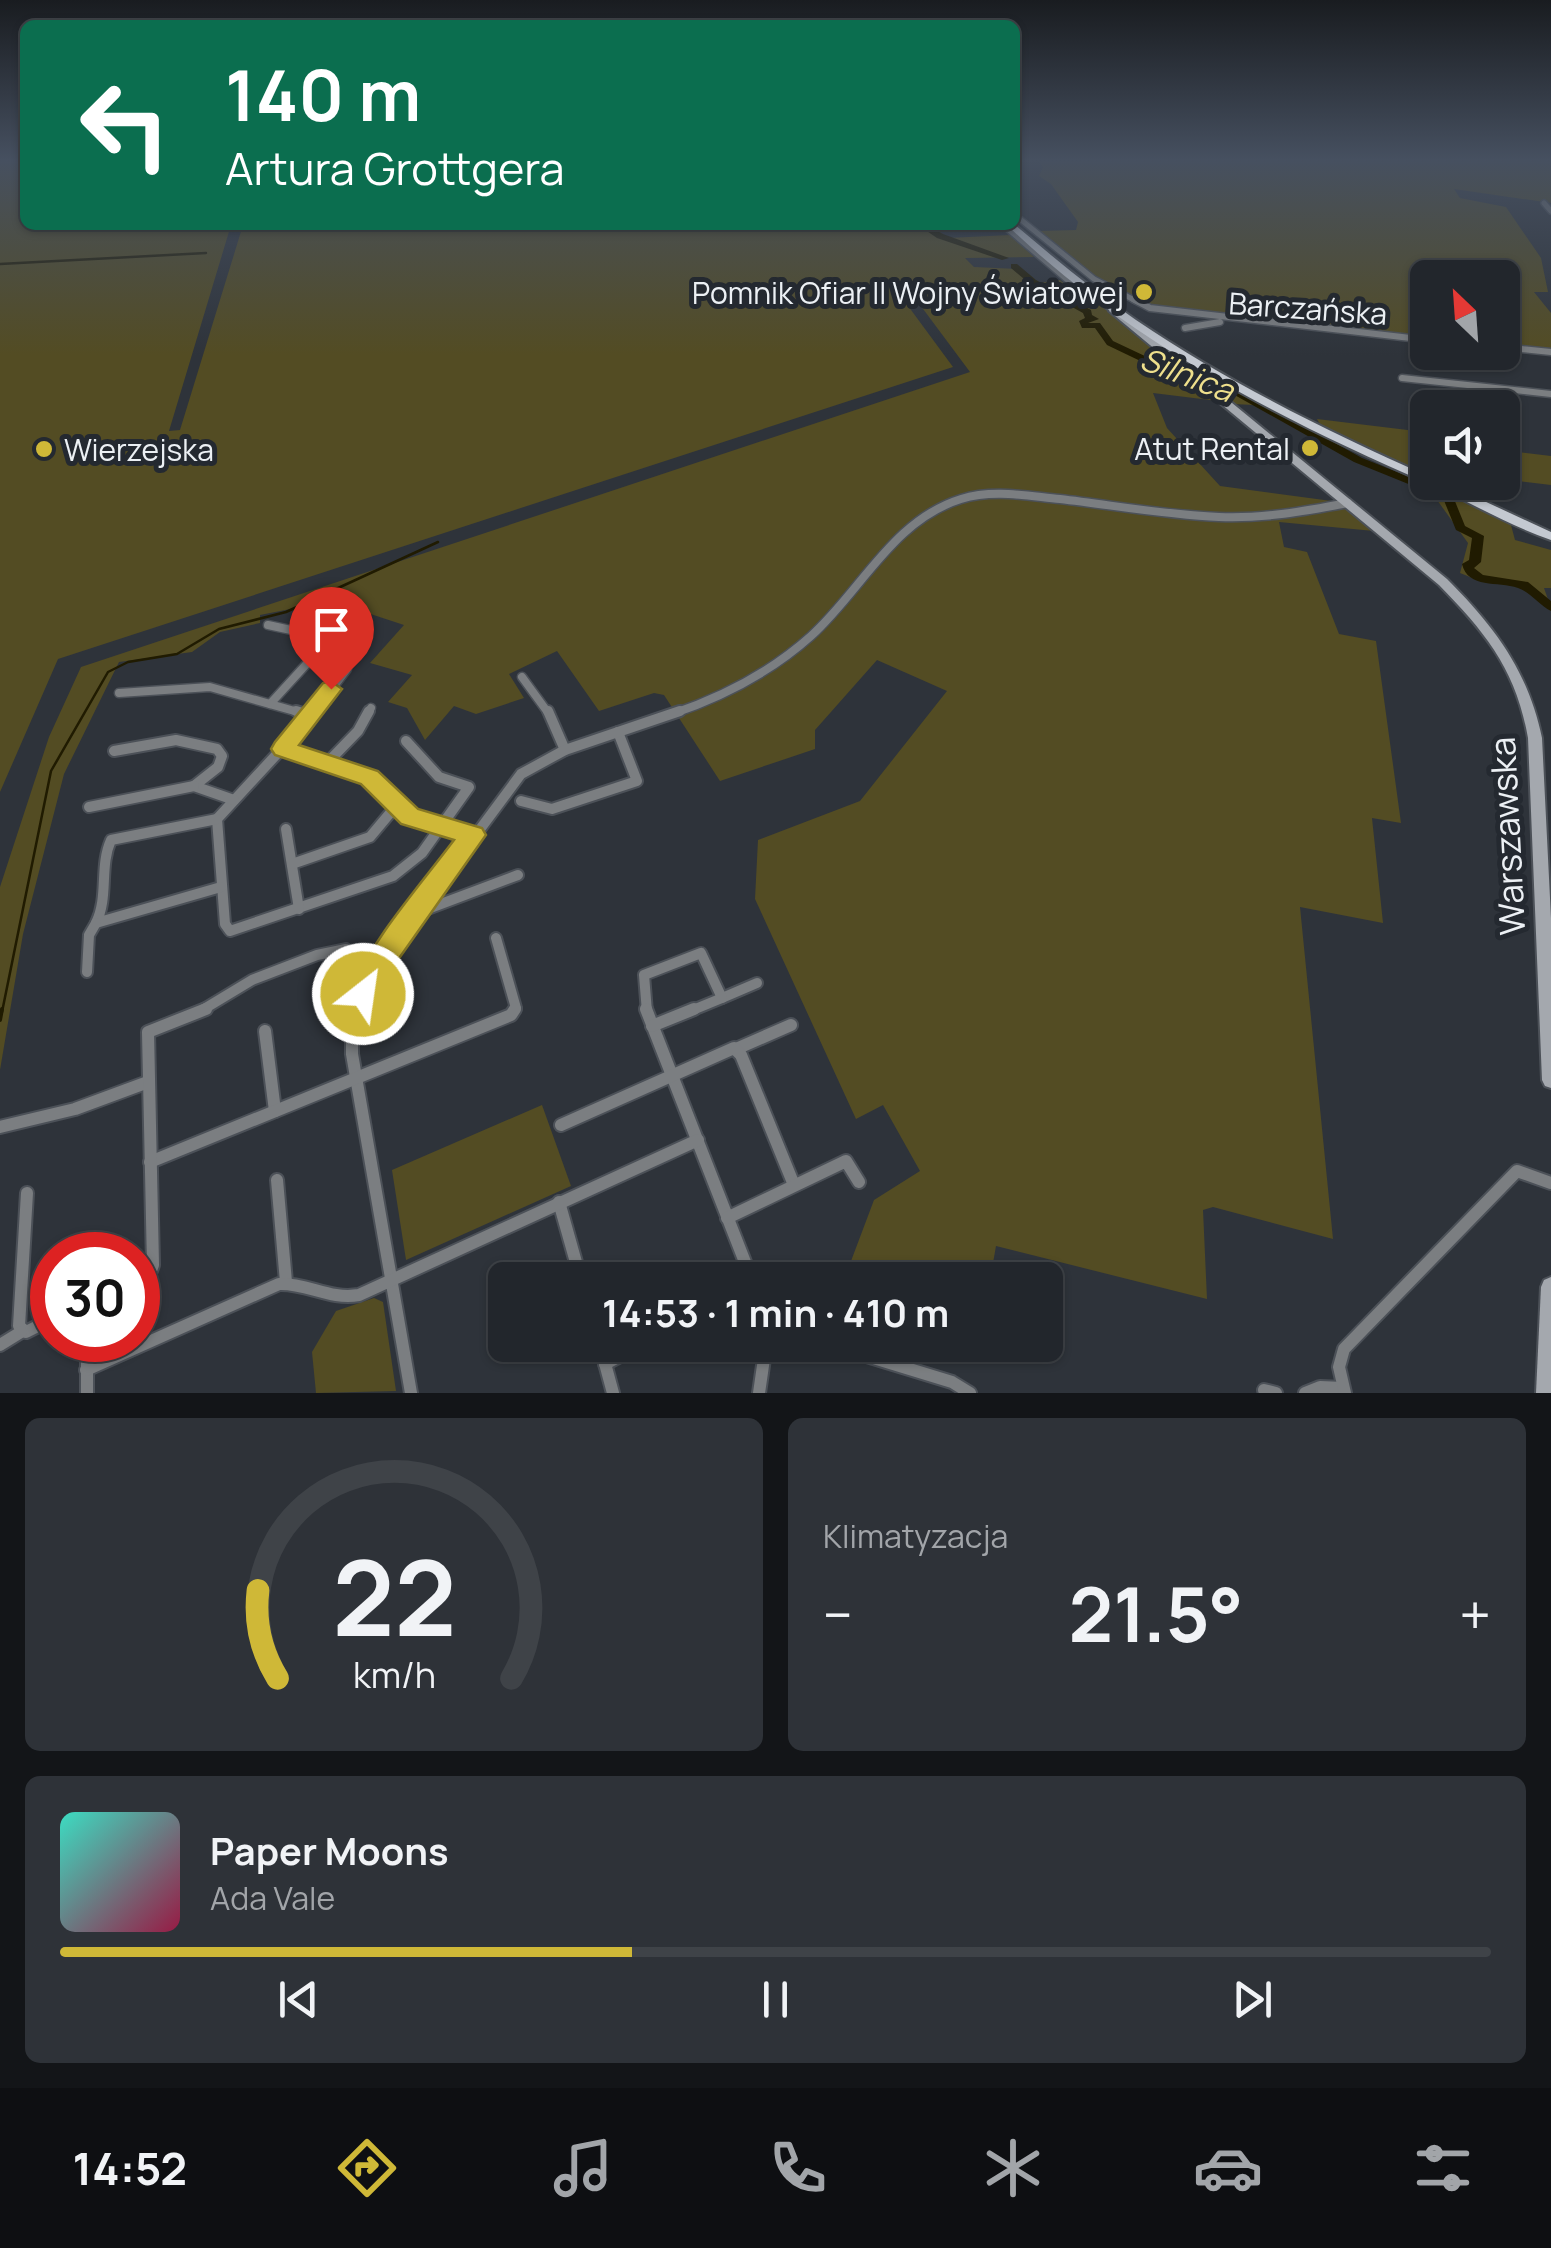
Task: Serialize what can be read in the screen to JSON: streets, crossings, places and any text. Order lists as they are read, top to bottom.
{
  "streets": {
    "street": ["Barczańska", "Warszawska"]
  },
  "water": ["Silnica"],
  "places": ["Pomnik Ofiar II Wojny Światowej", "Atut Rental", "Wierzejska"],
  "north": "top left",
  "page": {
    "turn": ["140 m", "Artura Grottgera"],
    "limit": "30",
    "trip": "14:53 · 1 min · 410 m",
    "tile": "Klimatyzacja",
    "heat": ["−", "21.5°", "+"],
    "song": ["Paper Moons", "Ada Vale"],
    "tabs": "14:52",
    "gauge": ["22", "km/h"]
  }
}
